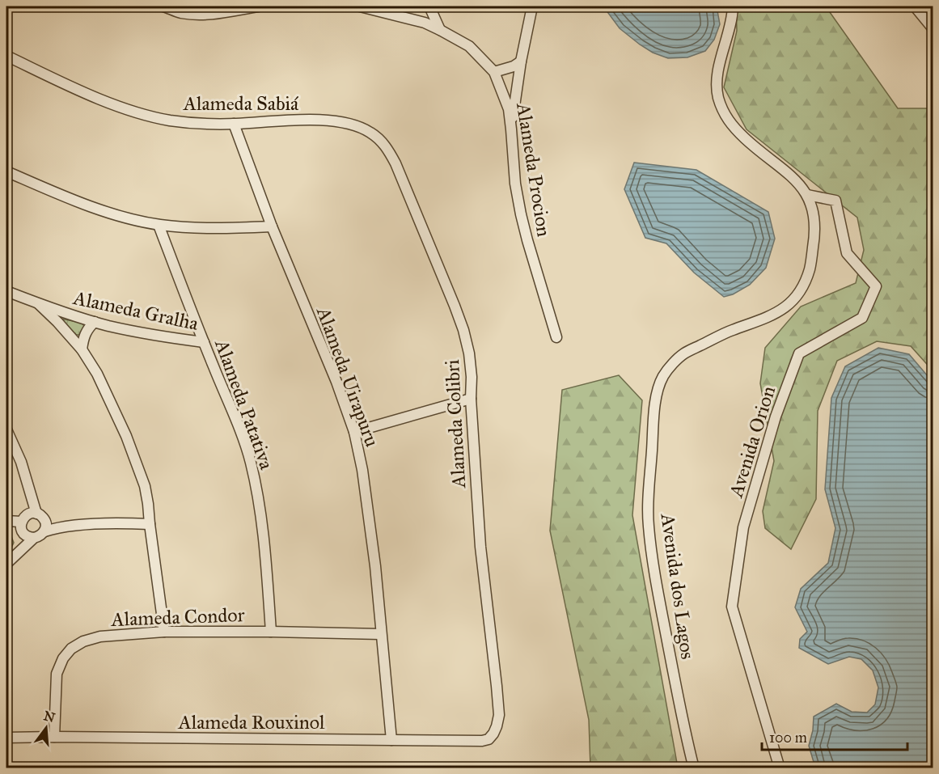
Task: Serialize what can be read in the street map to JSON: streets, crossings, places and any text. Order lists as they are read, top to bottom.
{
  "streets": {
    "street": [
      "Alameda Sabiá",
      "Alameda Procion",
      "Alameda Gralha",
      "Alameda Uirapuru",
      "Alameda Patativa",
      "Alameda Colibri",
      "Avenida Orion",
      "Avenida dos Lagos",
      "Alameda Condor",
      "Alameda Rouxinol"
    ]
  },
  "crossings": [
    ["Alameda Sabiá", "Alameda Uirapuru"],
    ["Alameda Sabiá", "Alameda Colibri"],
    ["Alameda Gralha", "Alameda Patativa"],
    ["Alameda Uirapuru", "Alameda Condor"],
    ["Alameda Uirapuru", "Alameda Rouxinol"],
    ["Alameda Patativa", "Alameda Condor"],
    ["Alameda Colibri", "Alameda Rouxinol"],
    ["Avenida Orion", "Avenida dos Lagos"],
    ["Alameda Condor", "Alameda Rouxinol"]
  ],
  "scale_bar": "100 m",
  "north": "top"
}
